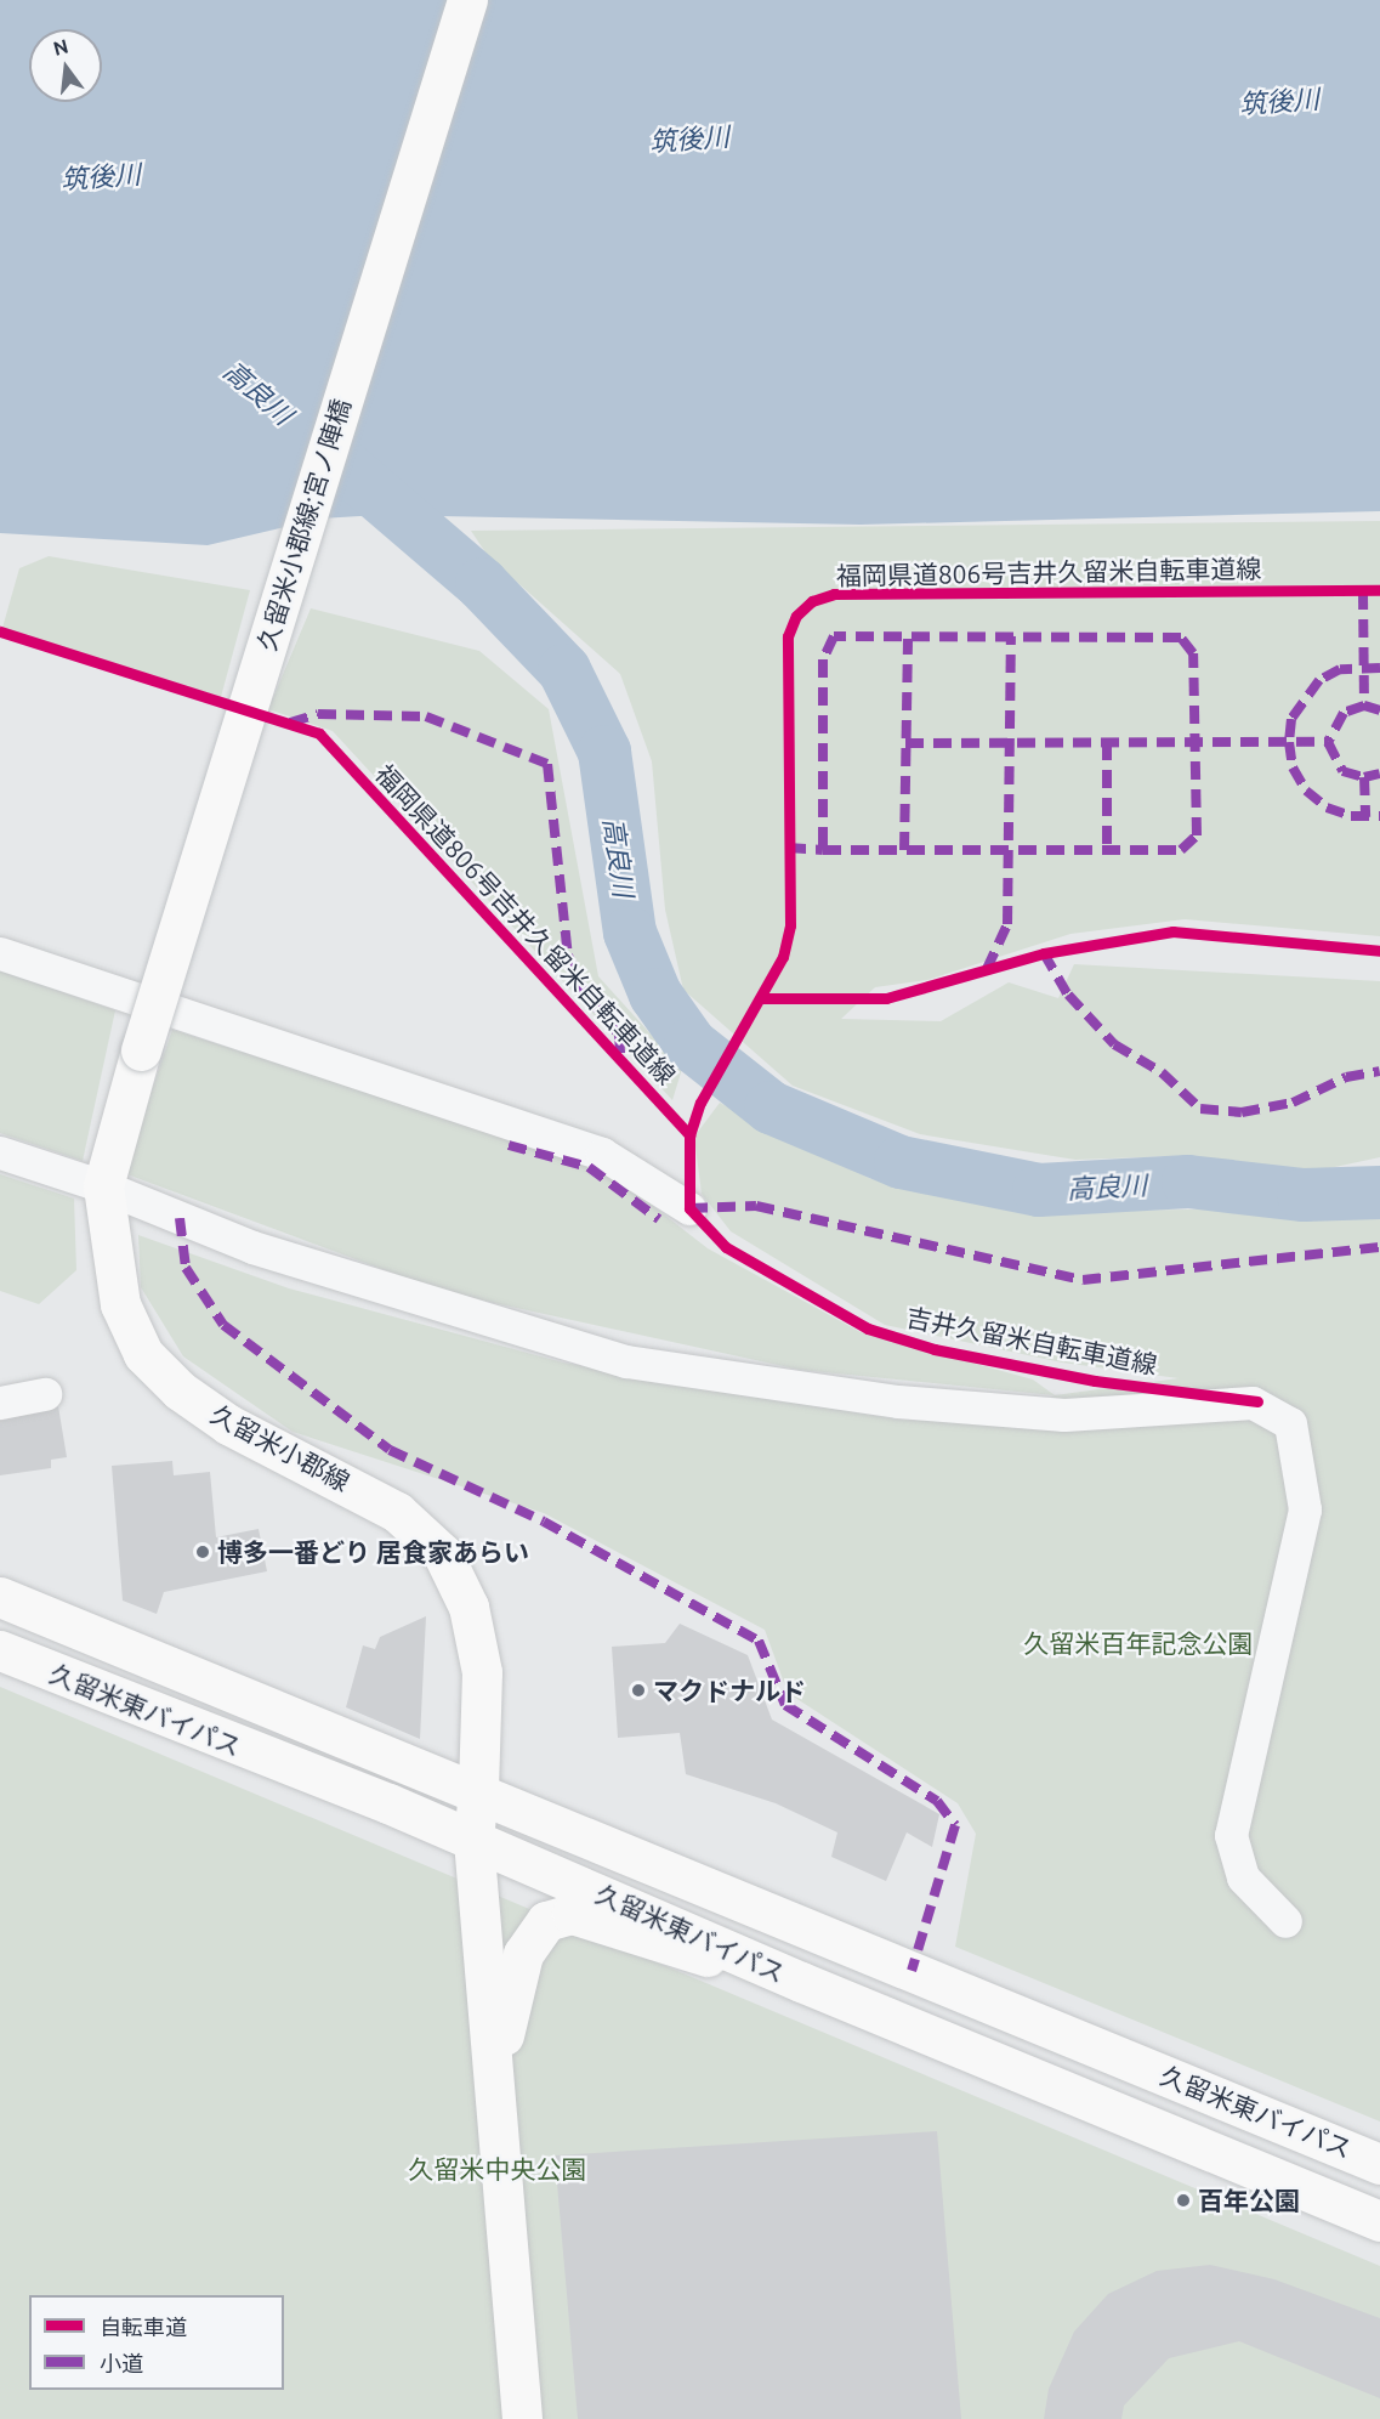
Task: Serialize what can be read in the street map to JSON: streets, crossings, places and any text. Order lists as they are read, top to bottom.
{
  "streets": {
    "main road": ["久留米小郡線;宮ノ陣橋", "久留米小郡線", "久留米東バイパス"],
    "cycle path": ["福岡県道806号吉井久留米自転車道線"]
  },
  "crossings": [
    ["久留米小郡線;宮ノ陣橋", "久留米小郡線"],
    ["久留米小郡線", "久留米東バイパス"]
  ],
  "water": ["筑後川", "高良川"],
  "parks": ["久留米百年記念公園", "久留米中央公園"],
  "places": ["博多一番どり 居食家あらい", "マクドナルド", "百年公園"],
  "legend": ["自転車道", "小道"],
  "north": "top"
}
